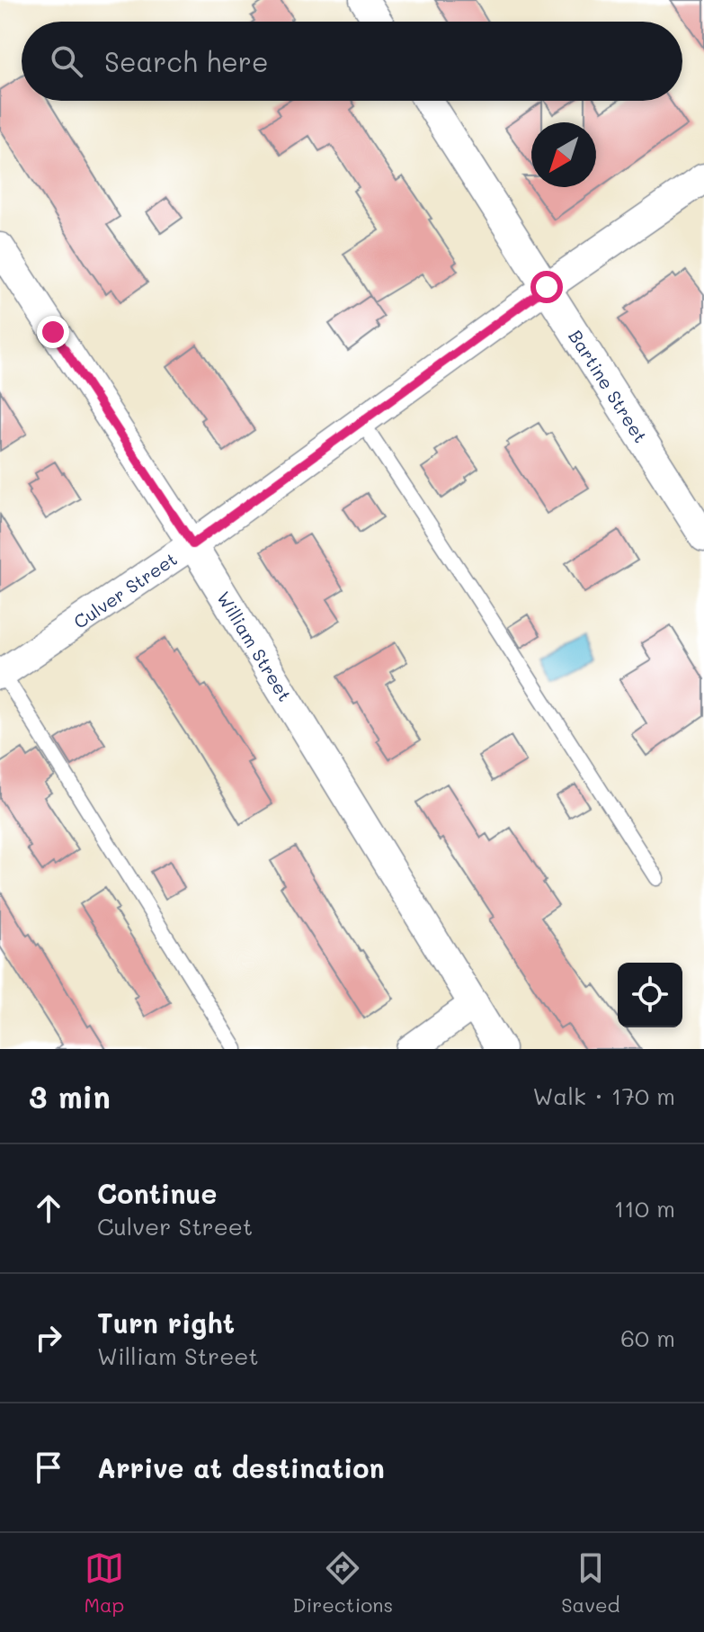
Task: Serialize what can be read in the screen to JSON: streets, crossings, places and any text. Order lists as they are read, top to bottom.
{
  "streets": {
    "street": ["Bartine Street", "Culver Street", "William Street"]
  },
  "crossings": [
    ["Bartine Street", "Culver Street"],
    ["Culver Street", "William Street"]
  ],
  "north": "bottom left",
  "page": {
    "search": "Search here",
    "heading": ["3 min", "Walk · 170 m"],
    "list": [
      ["Continue", "Culver Street", "110 m"],
      ["Turn right", "William Street", "60 m"],
      "Arrive at destination"
    ],
    "nav": ["Map", "Directions", "Saved"]
  }
}
